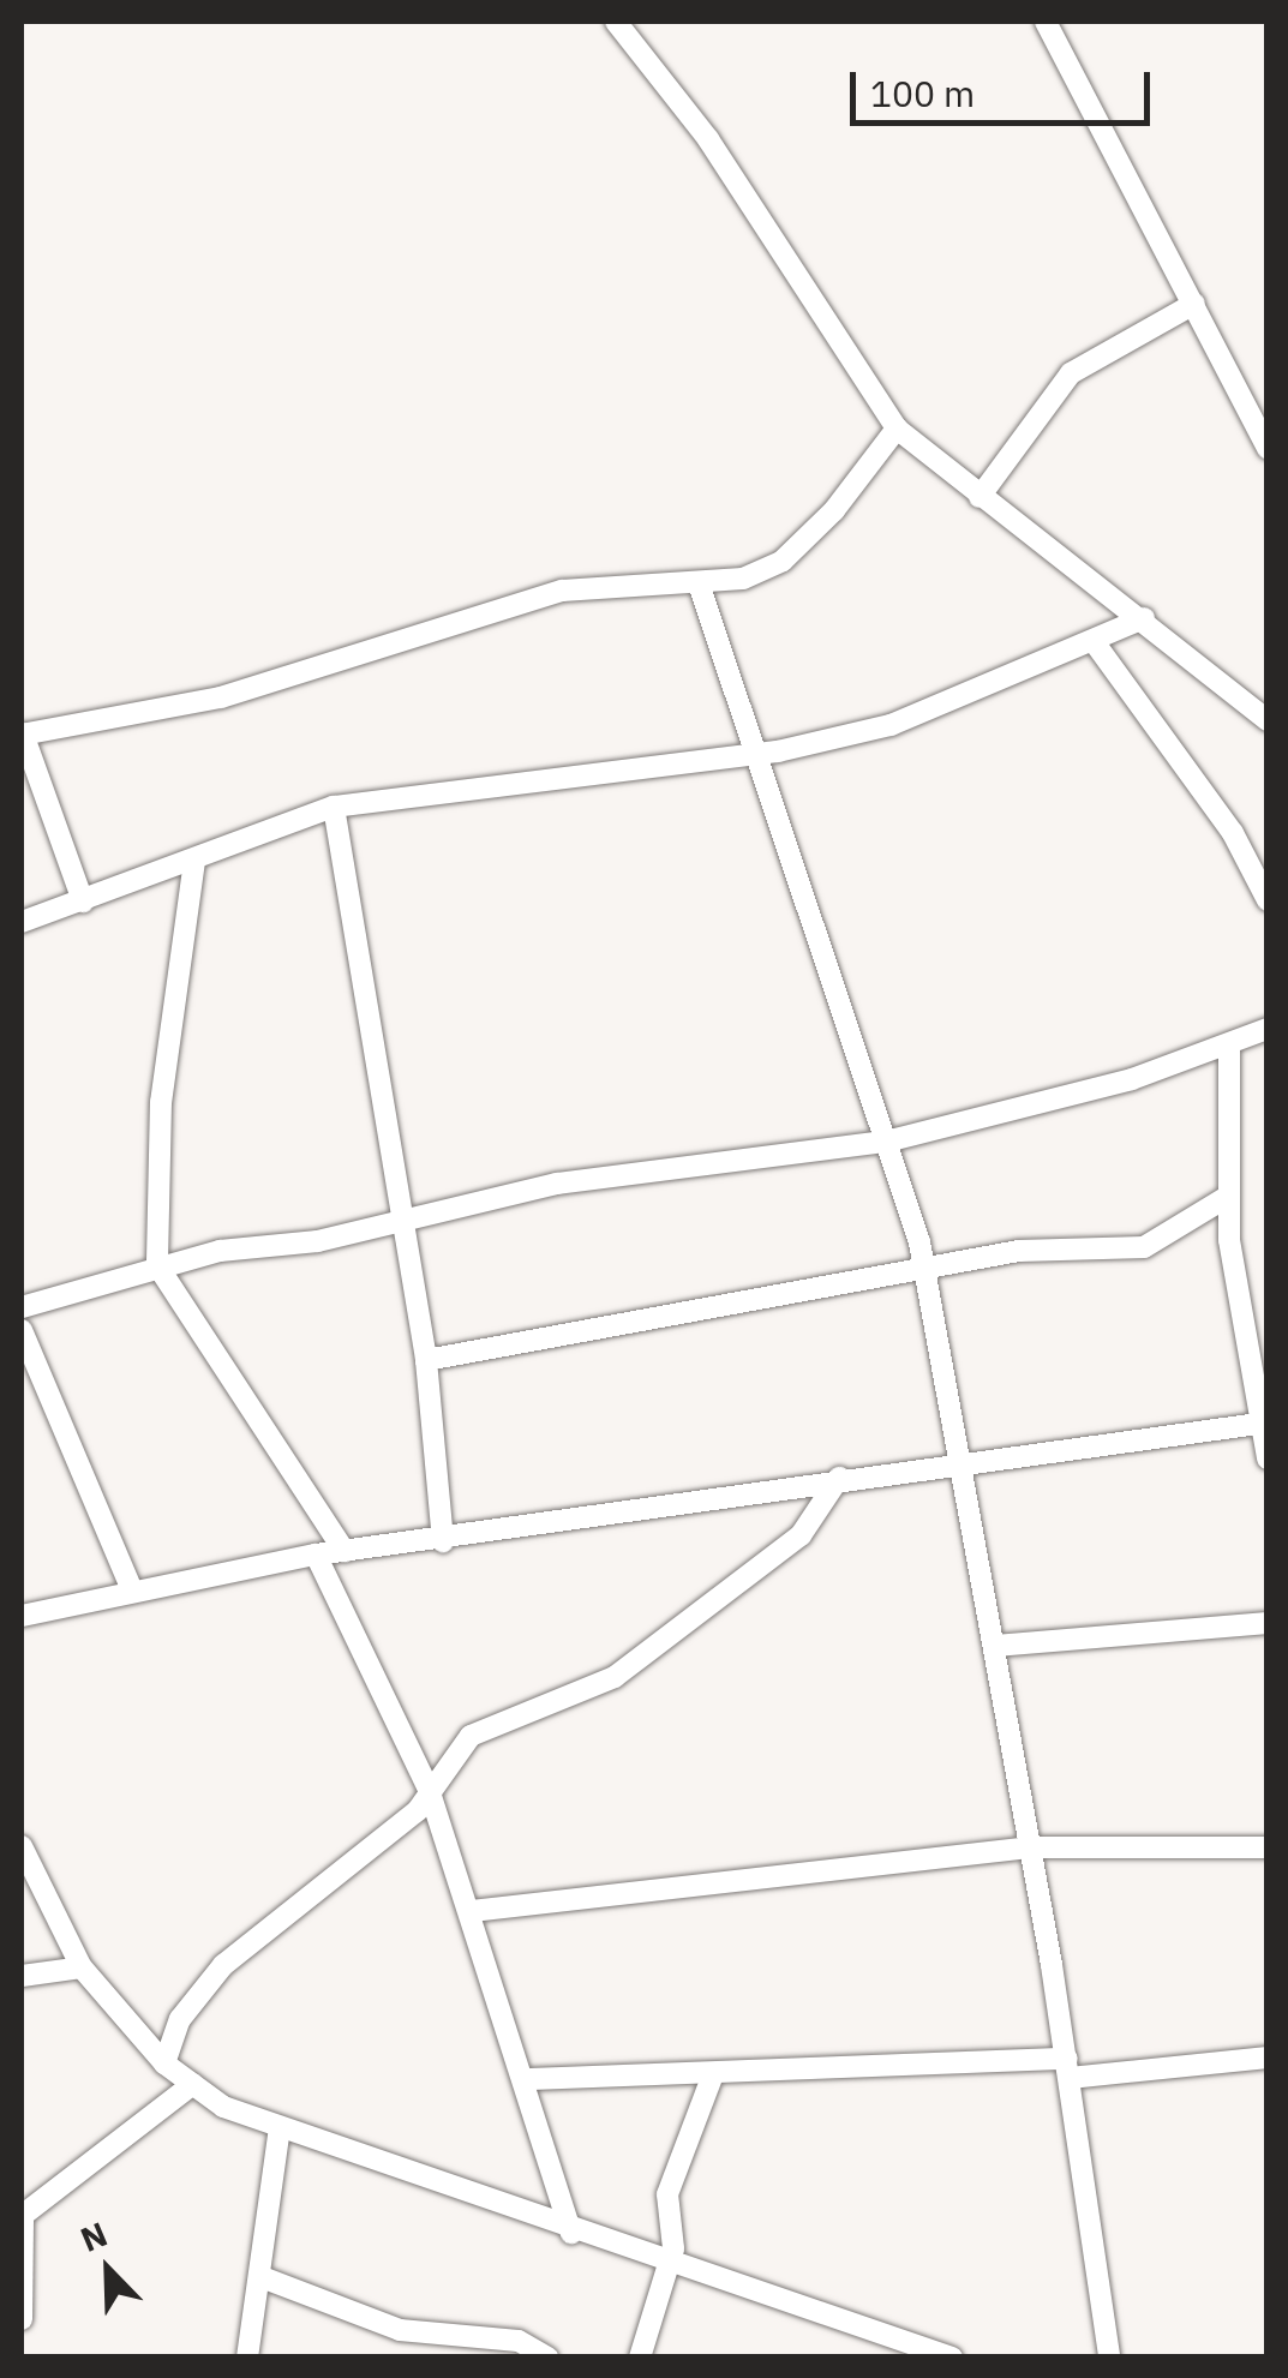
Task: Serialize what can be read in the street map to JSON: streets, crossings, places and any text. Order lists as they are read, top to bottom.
{
  "scale_bar": "100 m",
  "north": "top left"
}
